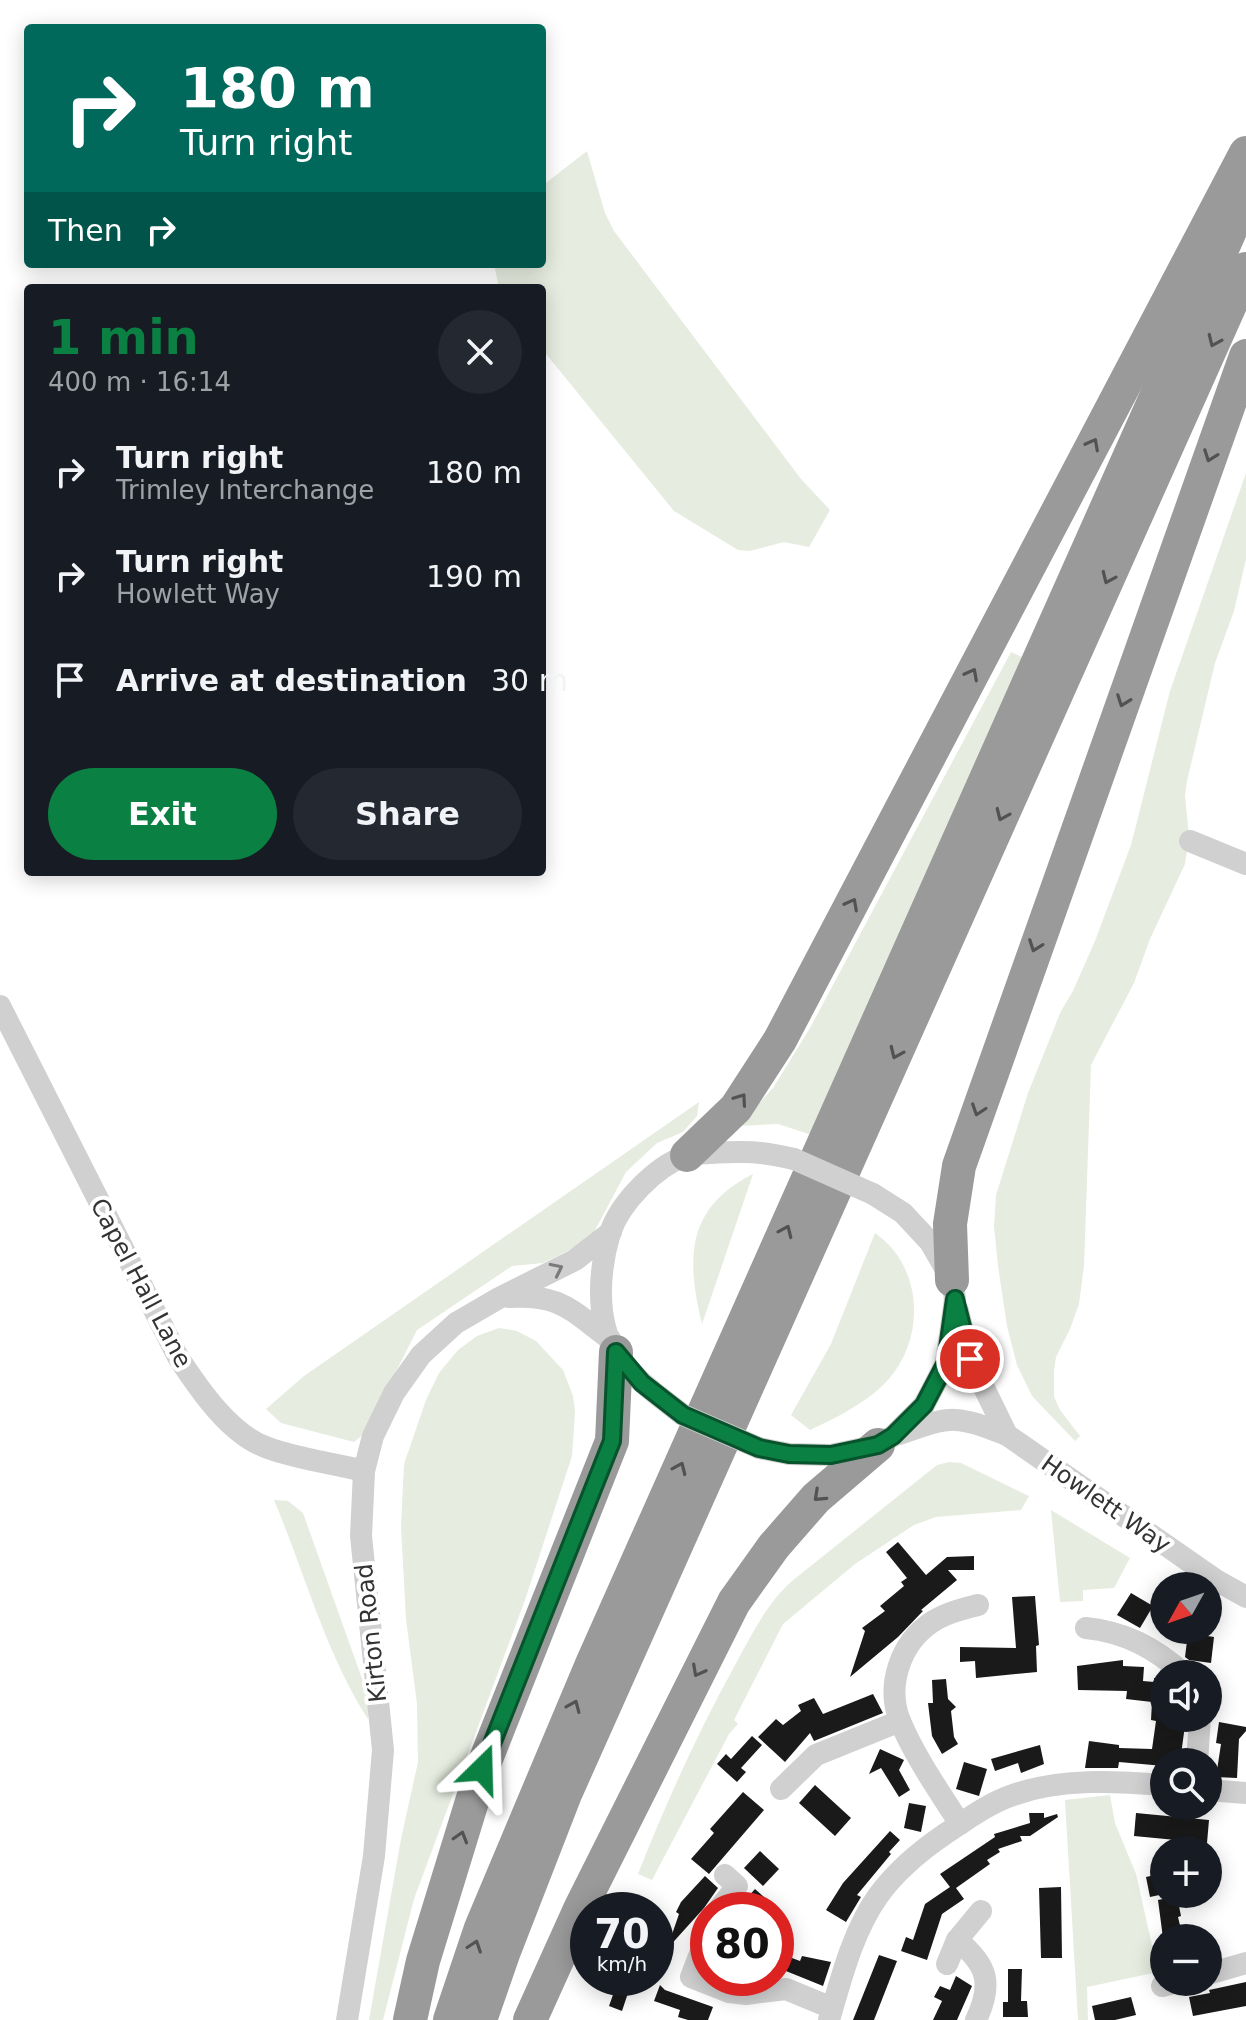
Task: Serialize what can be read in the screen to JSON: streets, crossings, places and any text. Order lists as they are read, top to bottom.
{
  "streets": {
    "street": ["Capel Hall Lane", "Howlett Way", "Kirton Road"]
  },
  "crossings": [
    ["Capel Hall Lane", "Kirton Road"],
    ["Howlett Way", "Kirton Road"]
  ],
  "north": "bottom left",
  "page": {
    "turn": ["180 m", "Turn right"],
    "then": "Then",
    "heading": ["1 min", "400 m · 16:14"],
    "list": [
      {
        "name": "Turn right",
        "note": "Trimley Interchange",
        "value": "180 m"
      },
      {
        "name": "Turn right",
        "note": "Howlett Way",
        "value": "190 m"
      },
      {
        "name": "Arrive at destination",
        "value": "30 m"
      }
    ],
    "buttons": ["Exit", "Share"],
    "map_buttons": ["+", "−"],
    "speed": "70 km/h",
    "limit": "80"
  }
}
